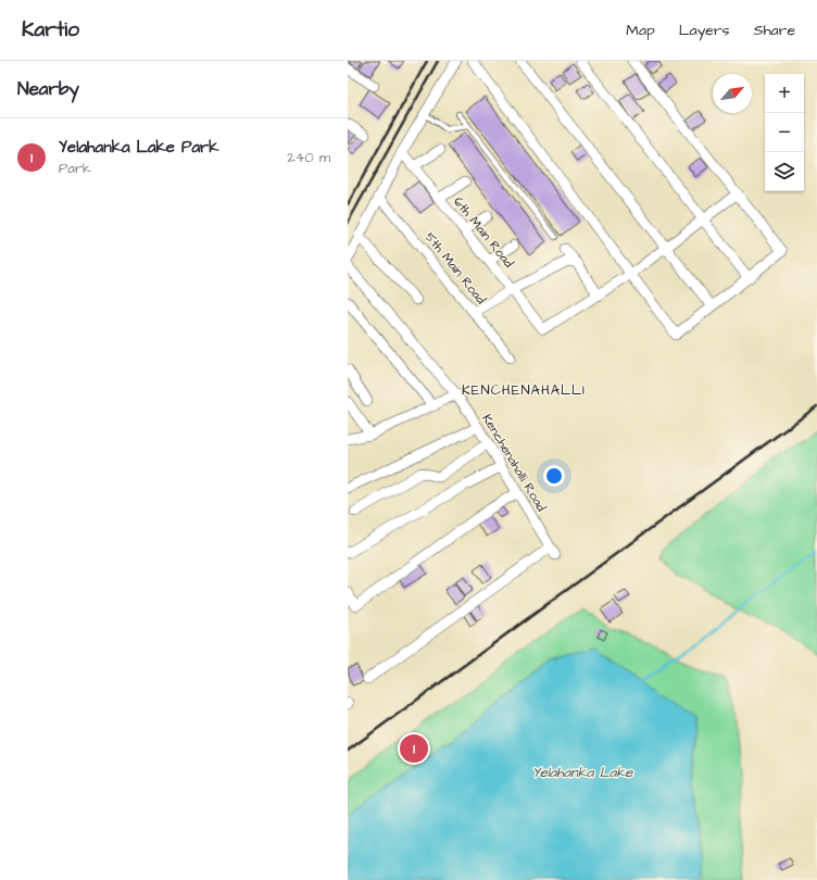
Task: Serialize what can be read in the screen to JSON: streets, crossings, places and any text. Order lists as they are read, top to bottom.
{
  "streets": {
    "street": ["6th Main Road", "5th Main Road", "Kenchenahalli Road"]
  },
  "districts": ["KENCHENAHALLI"],
  "water": ["Yelahanka Lake"],
  "north": "top right",
  "page": {
    "header": "Kartio",
    "nav": ["Map", "Layers", "Share"],
    "heading": "Nearby",
    "map_buttons": ["+", "−"],
    "list": [
      {
        "mark": "1",
        "name": "Yelahanka Lake Park",
        "note": "Park",
        "value": "240 m"
      }
    ],
    "pins": "1"
  }
}
